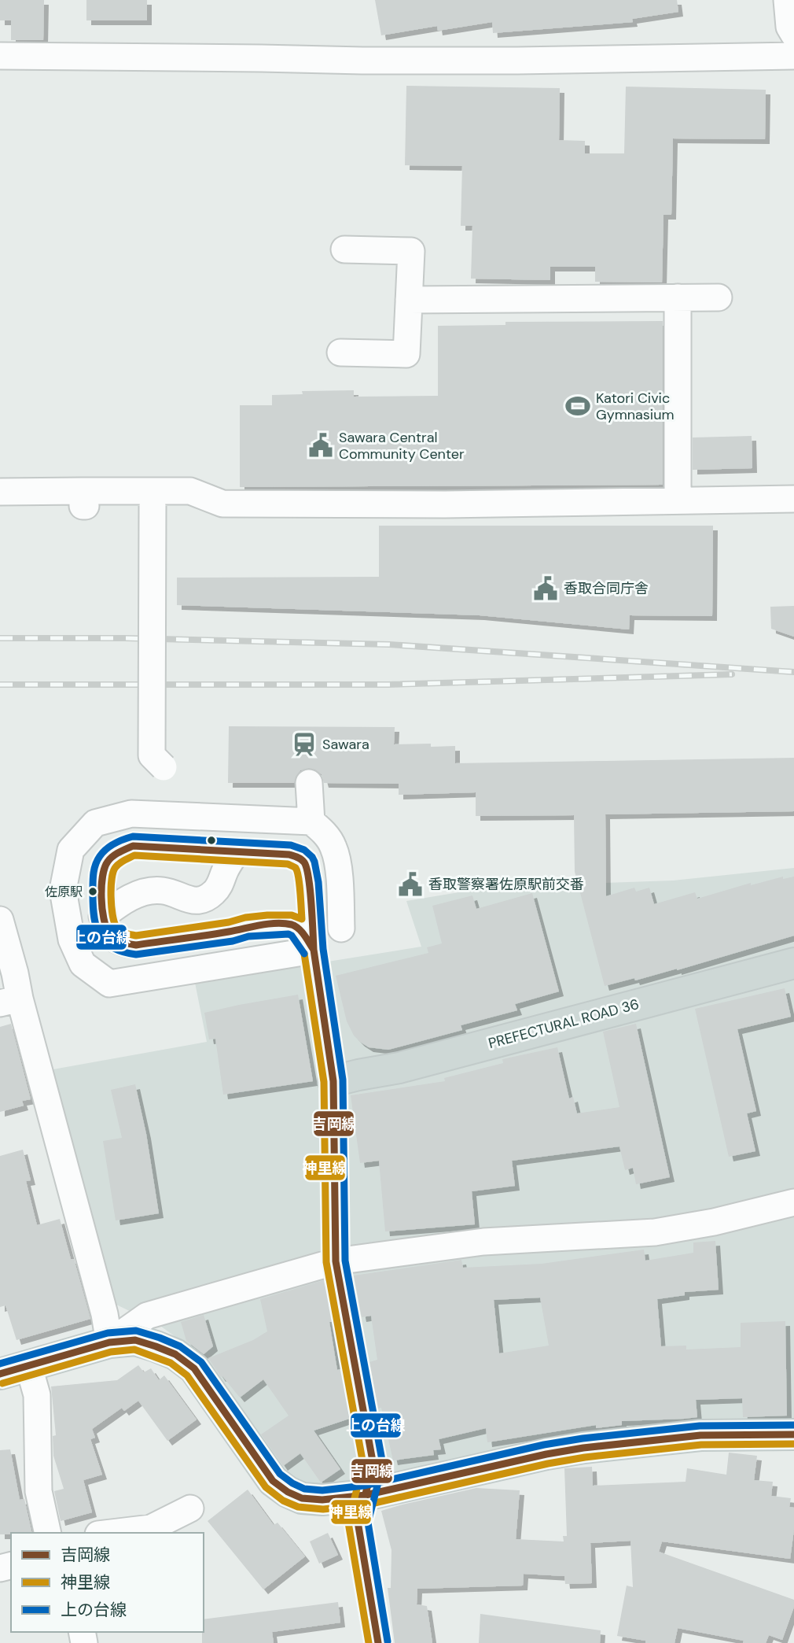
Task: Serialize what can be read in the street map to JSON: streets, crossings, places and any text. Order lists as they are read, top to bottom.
{
  "streets": {
    "main road": ["PREFECTURAL ROAD 36"]
  },
  "places": {
    "sports": ["Katori Civic Gymnasium"],
    "public building": ["Sawara Central Community Center", "香取合同庁舎", "香取警察署佐原駅前交番"],
    "station": ["Sawara"],
    "other": ["佐原駅"]
  },
  "lines": ["transit line 上の台線", "transit line 吉岡線", "transit line 神里線"],
  "legend": ["吉岡線", "神里線", "上の台線"]
}
